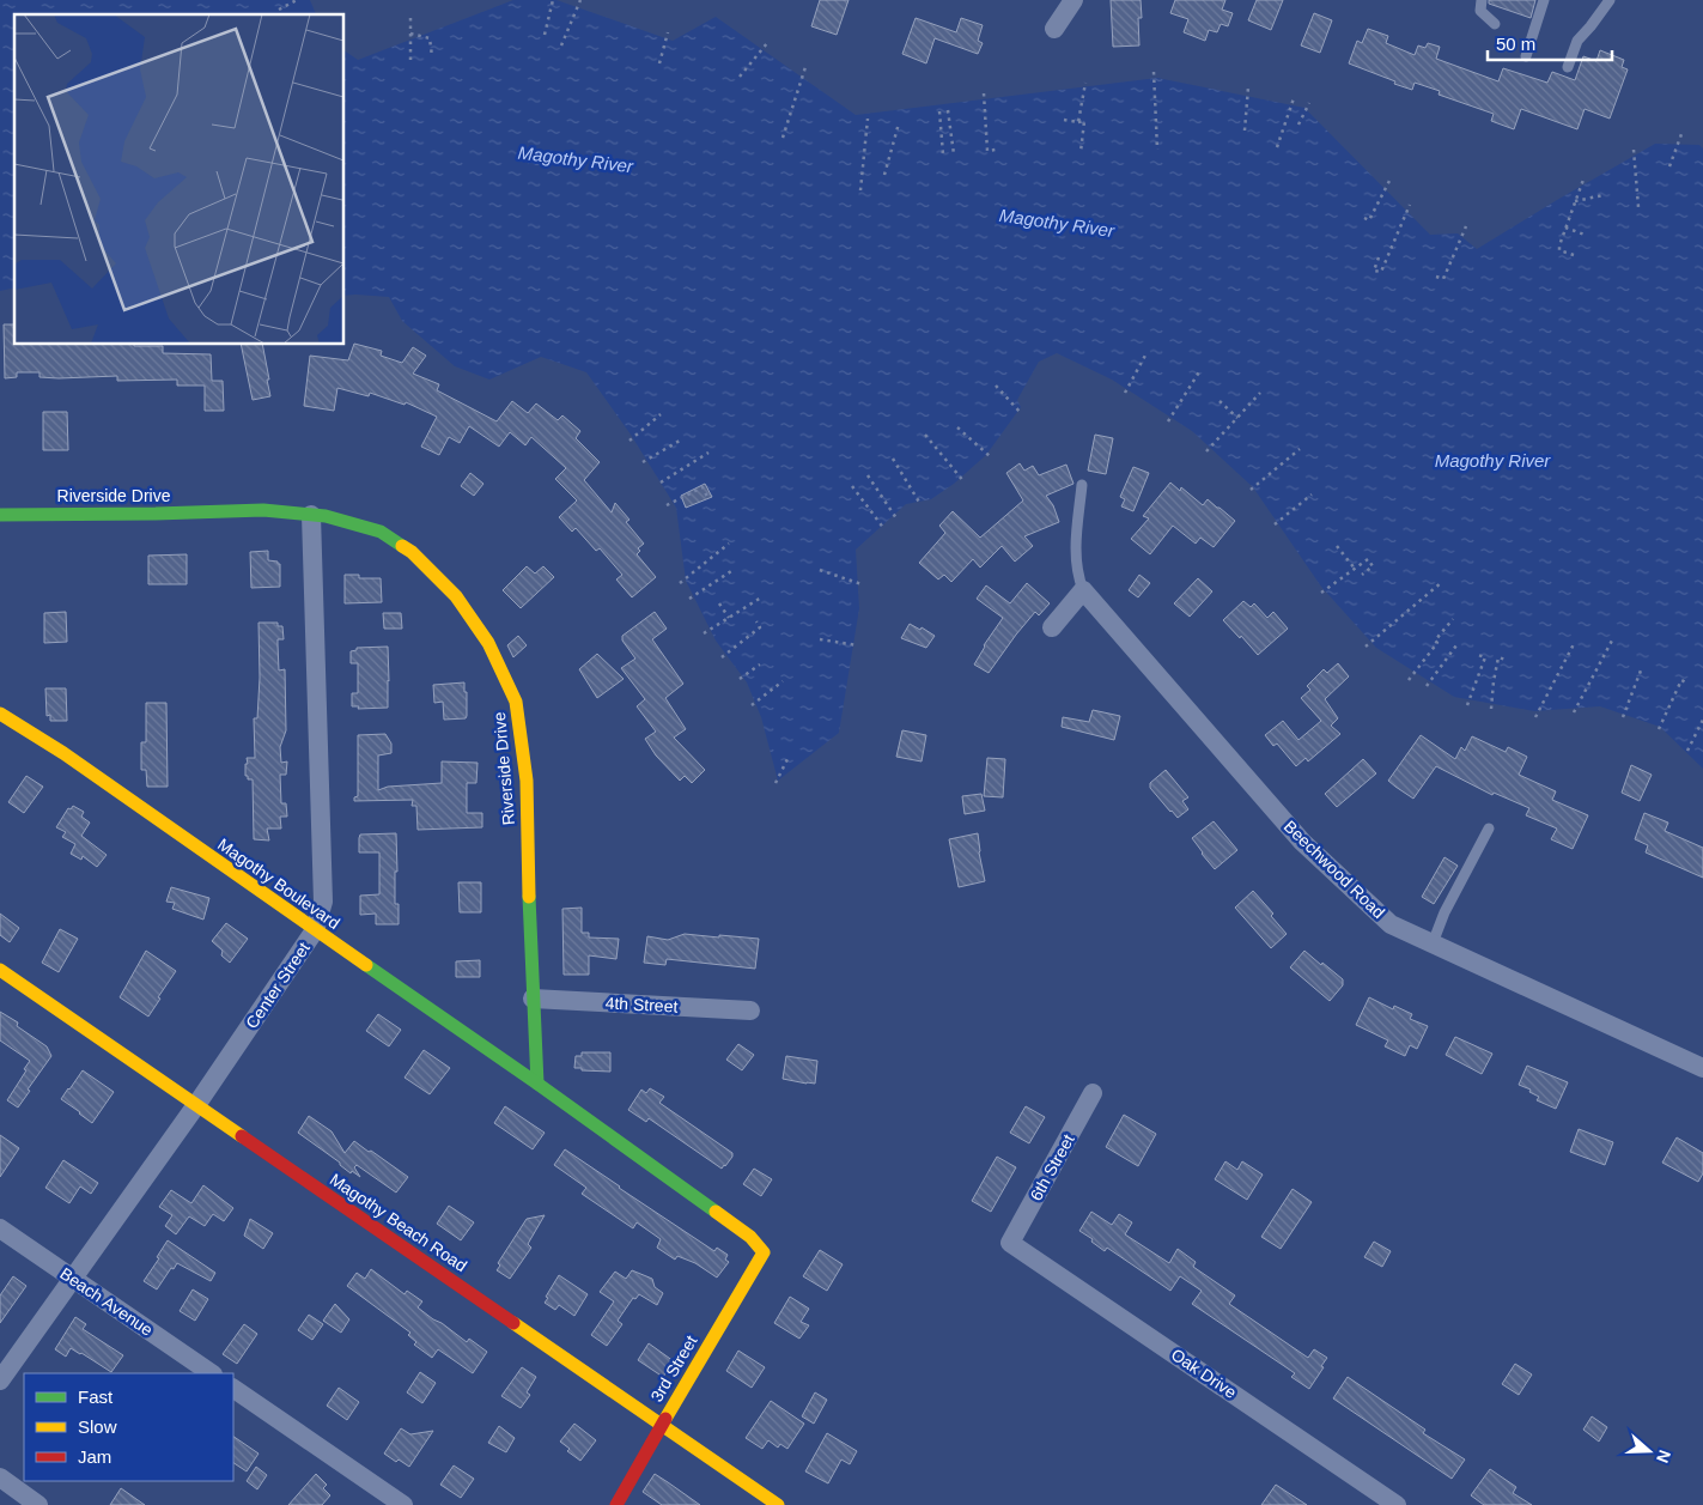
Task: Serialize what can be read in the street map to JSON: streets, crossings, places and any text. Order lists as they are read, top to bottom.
{
  "streets": {
    "street": [
      "Riverside Drive",
      "Beechwood Road",
      "Magothy Boulevard",
      "Center Street",
      "4th Street",
      "6th Street",
      "Magothy Beach Road",
      "Beach Avenue",
      "3rd Street",
      "Oak Drive"
    ]
  },
  "crossings": [
    ["Riverside Drive", "Magothy Boulevard"],
    ["Riverside Drive", "Center Street"],
    ["Riverside Drive", "4th Street"],
    ["Riverside Drive", "3rd Street"],
    ["Magothy Boulevard", "Center Street"],
    ["Magothy Boulevard", "3rd Street"],
    ["Center Street", "Magothy Beach Road"],
    ["Center Street", "Beach Avenue"],
    ["6th Street", "Oak Drive"],
    ["Magothy Beach Road", "3rd Street"]
  ],
  "water": ["Magothy River"],
  "legend": ["Fast", "Slow", "Jam"],
  "scale_bar": "50 m",
  "north": "right"
}
